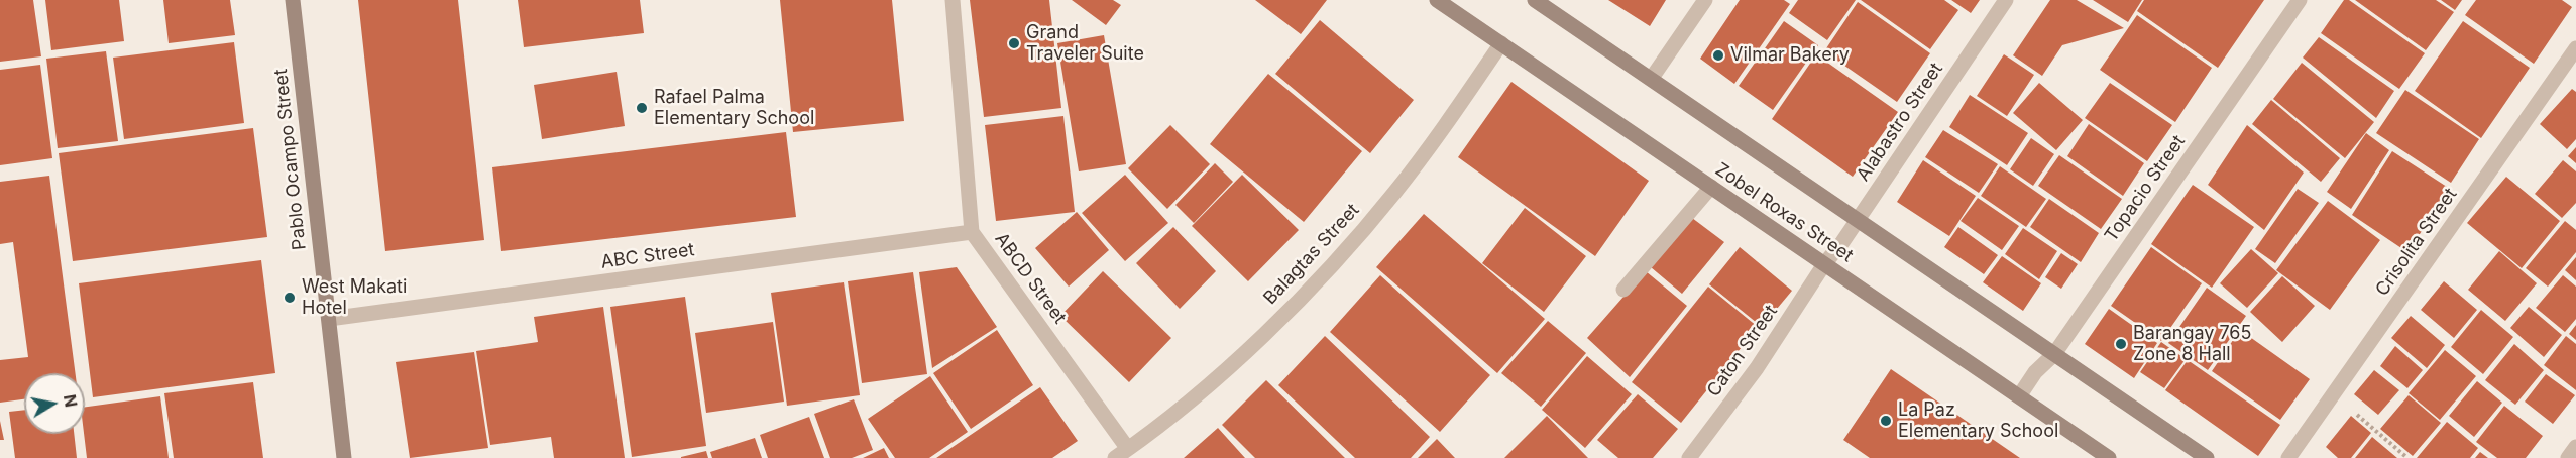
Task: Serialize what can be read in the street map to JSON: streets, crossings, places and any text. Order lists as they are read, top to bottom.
{
  "streets": {
    "main road": ["Pablo Ocampo Street", "Zobel Roxas Street"],
    "street": [
      "Alabastro Street",
      "Topacio Street",
      "Crisolita Street",
      "Balagtas Street",
      "ABC Street",
      "ABCD Street",
      "Caton Street"
    ]
  },
  "crossings": [
    ["Alabastro Street", "Zobel Roxas Street"],
    ["Alabastro Street", "Caton Street"],
    ["Pablo Ocampo Street", "ABC Street"],
    ["Topacio Street", "Zobel Roxas Street"],
    ["Zobel Roxas Street", "Balagtas Street"],
    ["Zobel Roxas Street", "Caton Street"],
    ["Balagtas Street", "ABCD Street"],
    ["ABC Street", "ABCD Street"]
  ],
  "places": [
    "Grand Traveler Suite",
    "Vilmar Bakery",
    "Rafael Palma Elementary School",
    "West Makati Hotel",
    "Barangay 765 Zone 8 Hall",
    "La Paz Elementary School"
  ],
  "north": "right"
}
